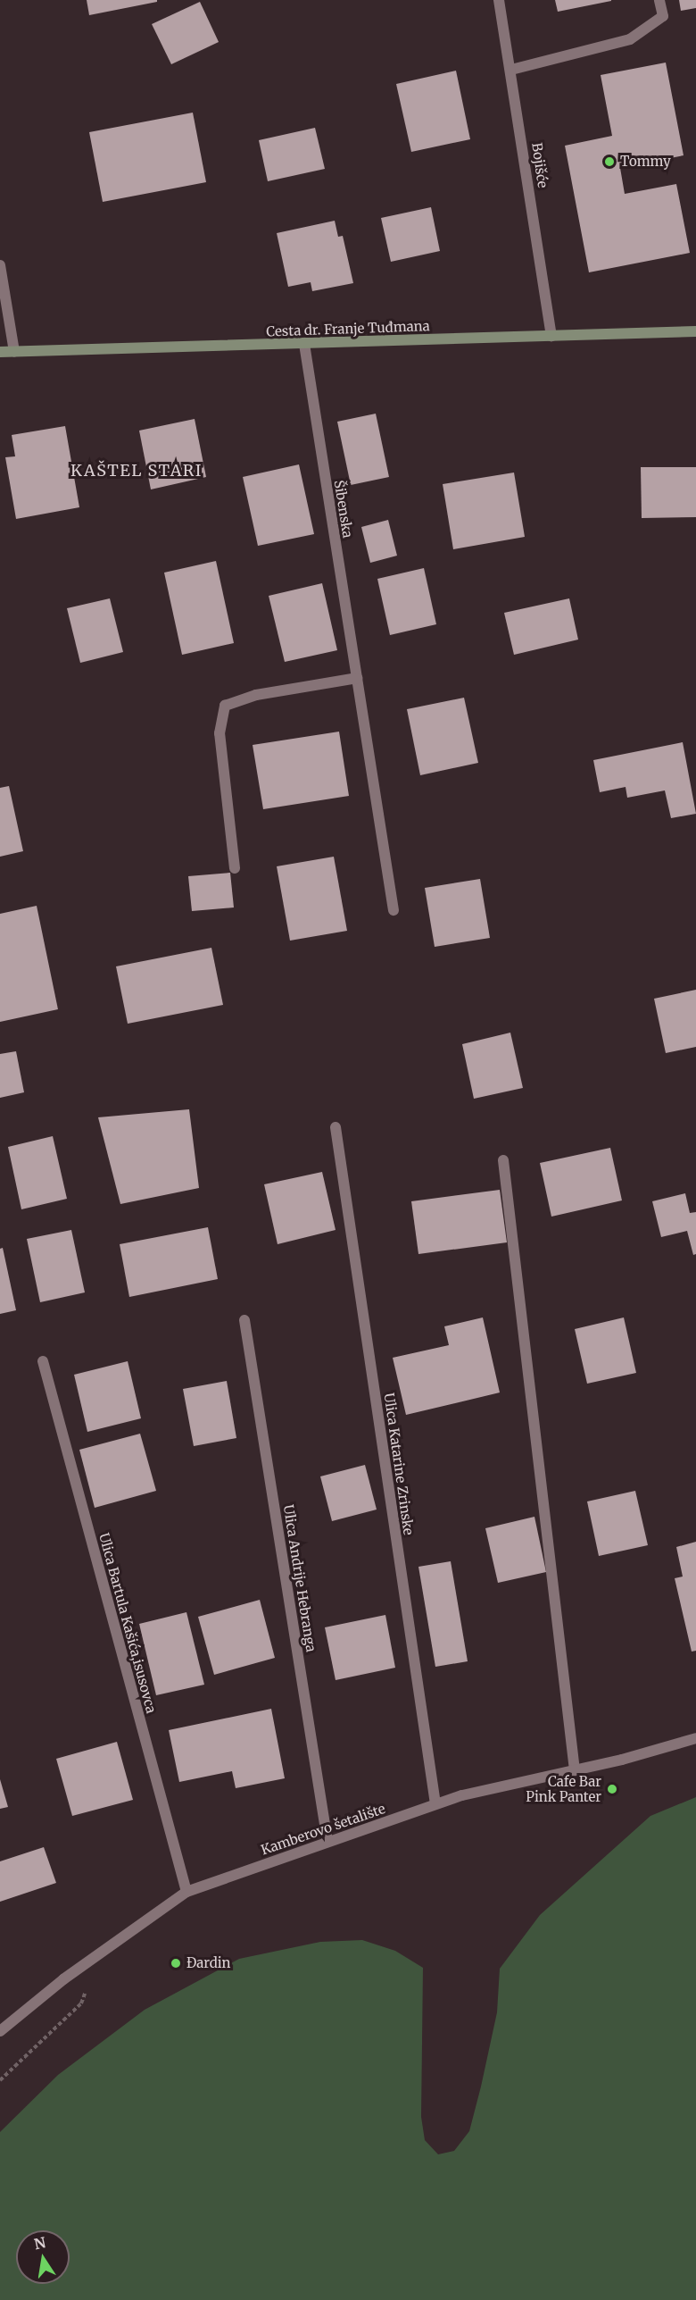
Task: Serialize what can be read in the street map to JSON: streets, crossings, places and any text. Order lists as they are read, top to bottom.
{
  "streets": {
    "main road": ["Cesta dr. Franje Tuđmana"],
    "street": [
      "Bojišće",
      "Šibenska",
      "Ulica Katarine Zrinske",
      "Ulica Andrije Hebranga",
      "Ulica Bartula Kašića,isusovca",
      "Kamberovo šetalište"
    ]
  },
  "crossings": [
    ["Bojišće", "Cesta dr. Franje Tuđmana"],
    ["Cesta dr. Franje Tuđmana", "Šibenska"],
    ["Ulica Katarine Zrinske", "Kamberovo šetalište"],
    ["Ulica Andrije Hebranga", "Kamberovo šetalište"],
    ["Ulica Bartula Kašića,isusovca", "Kamberovo šetalište"]
  ],
  "districts": ["KAŠTEL STARI"],
  "places": ["Tommy", "Cafe Bar Pink Panter", "Đardin"],
  "north": "top"
}
